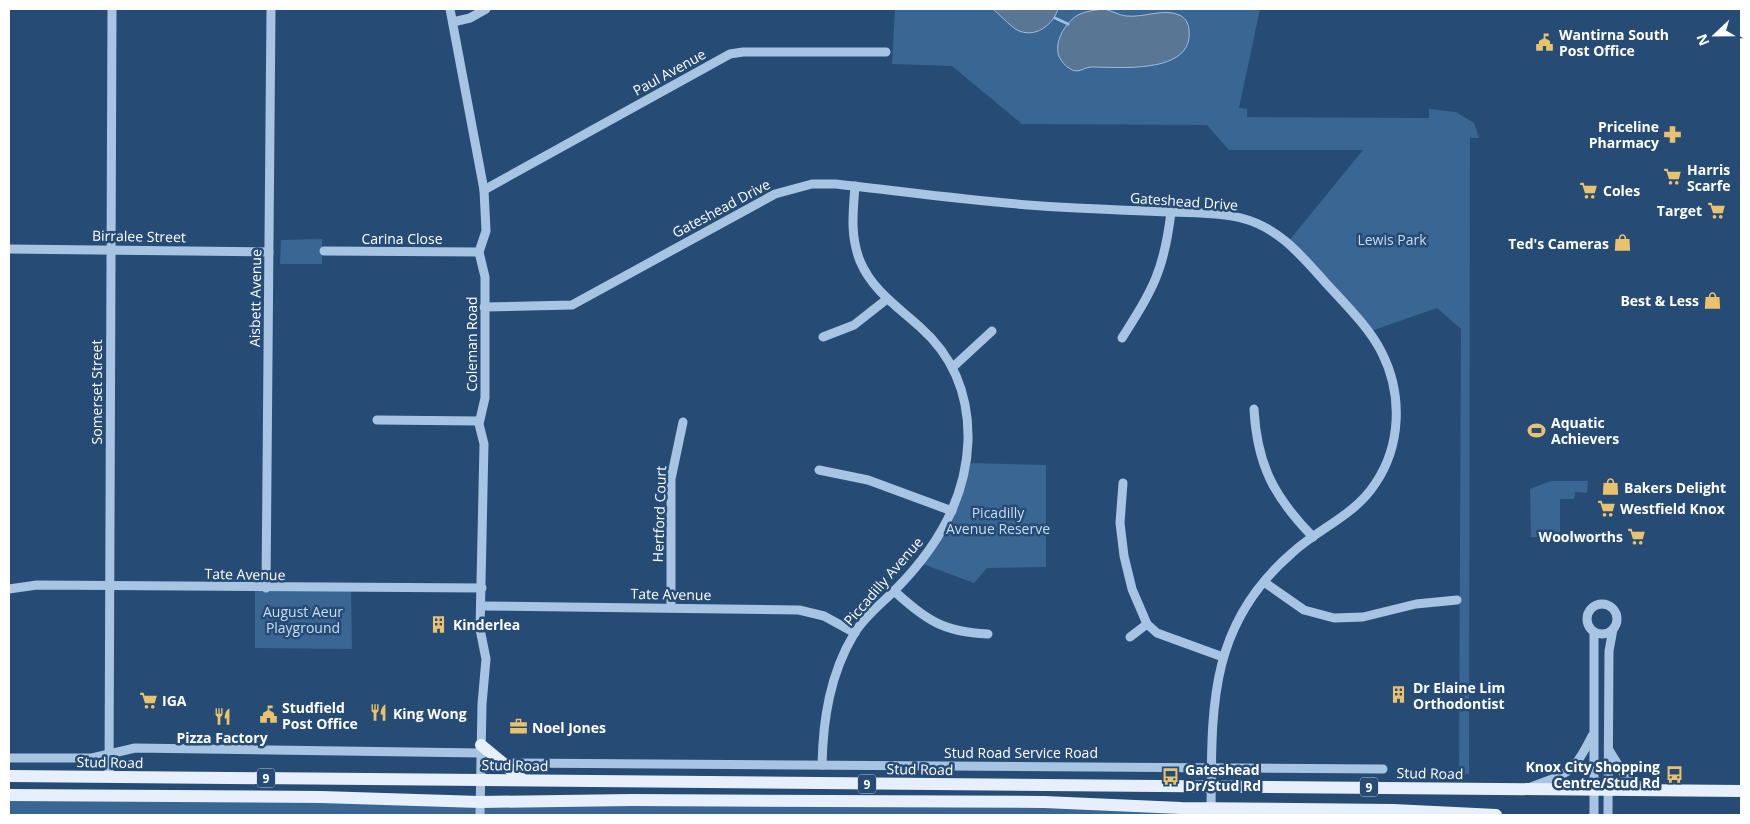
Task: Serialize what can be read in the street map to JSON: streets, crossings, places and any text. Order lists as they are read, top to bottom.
{
  "streets": {
    "main road": ["Stud Road", "9"],
    "street": [
      "Paul Avenue",
      "Gateshead Drive",
      "Birralee Street",
      "Carina Close",
      "Aisbett Avenue",
      "Coleman Road",
      "Somerset Street",
      "Hertford Court",
      "Tate Avenue",
      "Piccadilly Avenue",
      "Stud Road Service Road"
    ]
  },
  "crossings": [
    ["Paul Avenue", "Coleman Road"],
    ["Gateshead Drive", "Coleman Road"],
    ["Gateshead Drive", "Piccadilly Avenue"],
    ["Gateshead Drive", "Stud Road Service Road"],
    ["Gateshead Drive", "Stud Road"],
    ["Gateshead Drive", "9"],
    ["Birralee Street", "Aisbett Avenue"],
    ["Birralee Street", "Somerset Street"],
    ["Carina Close", "Coleman Road"],
    ["Aisbett Avenue", "Tate Avenue"],
    ["Coleman Road", "Tate Avenue"],
    ["Coleman Road", "Stud Road"],
    ["Coleman Road", "9"],
    ["Somerset Street", "Tate Avenue"],
    ["Somerset Street", "Stud Road"],
    ["Hertford Court", "Tate Avenue"],
    ["Tate Avenue", "Piccadilly Avenue"],
    ["Piccadilly Avenue", "Stud Road Service Road"]
  ],
  "parks": ["Lewis Park", "Picadilly Avenue Reserve", "August Aeur Playground"],
  "places": {
    "public building": ["Wantirna South Post Office", "Studfield Post Office"],
    "pharmacy": ["Priceline Pharmacy"],
    "supermarket": [
      "Harris Scarfe",
      "Coles",
      "Target",
      "Westfield Knox",
      "Woolworths",
      "IGA"
    ],
    "shop": ["Ted's Cameras", "Best & Less", "Bakers Delight"],
    "sports": ["Aquatic Achievers"],
    "building": ["Kinderlea", "Dr Elaine Lim Orthodontist"],
    "restaurant": ["King Wong", "Pizza Factory"],
    "office": ["Noel Jones"],
    "bus stop": ["Knox City Shopping Centre/Stud Rd", "Gateshead Dr/Stud Rd"]
  },
  "north": "left"
}
